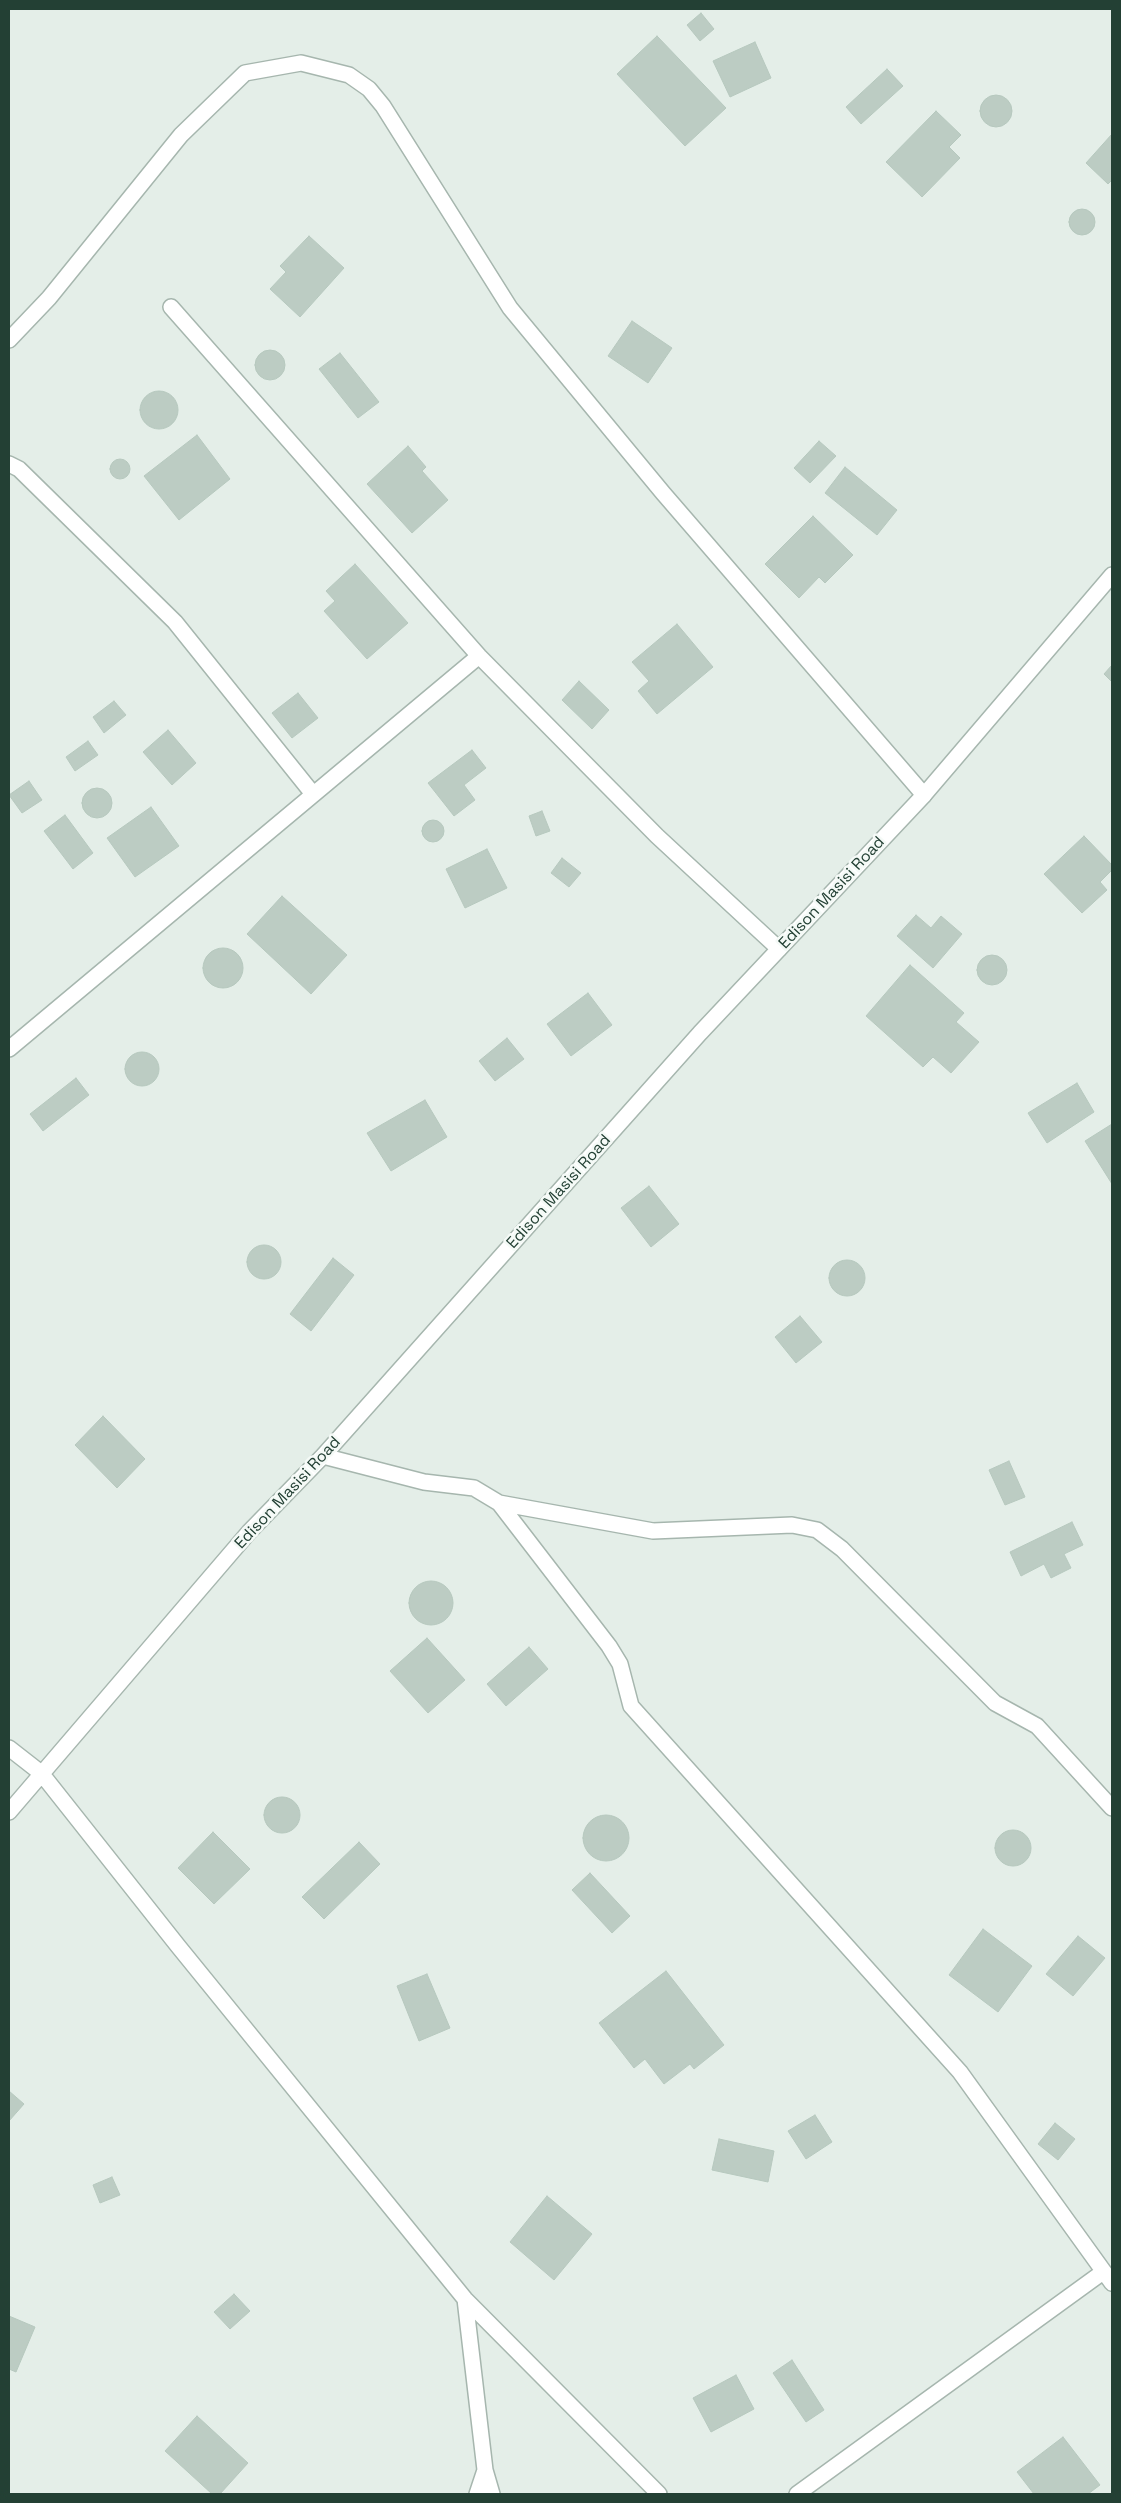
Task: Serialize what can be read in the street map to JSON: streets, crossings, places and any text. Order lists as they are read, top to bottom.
{
  "streets": {
    "street": ["Edison Masisi Road"]
  }
}
